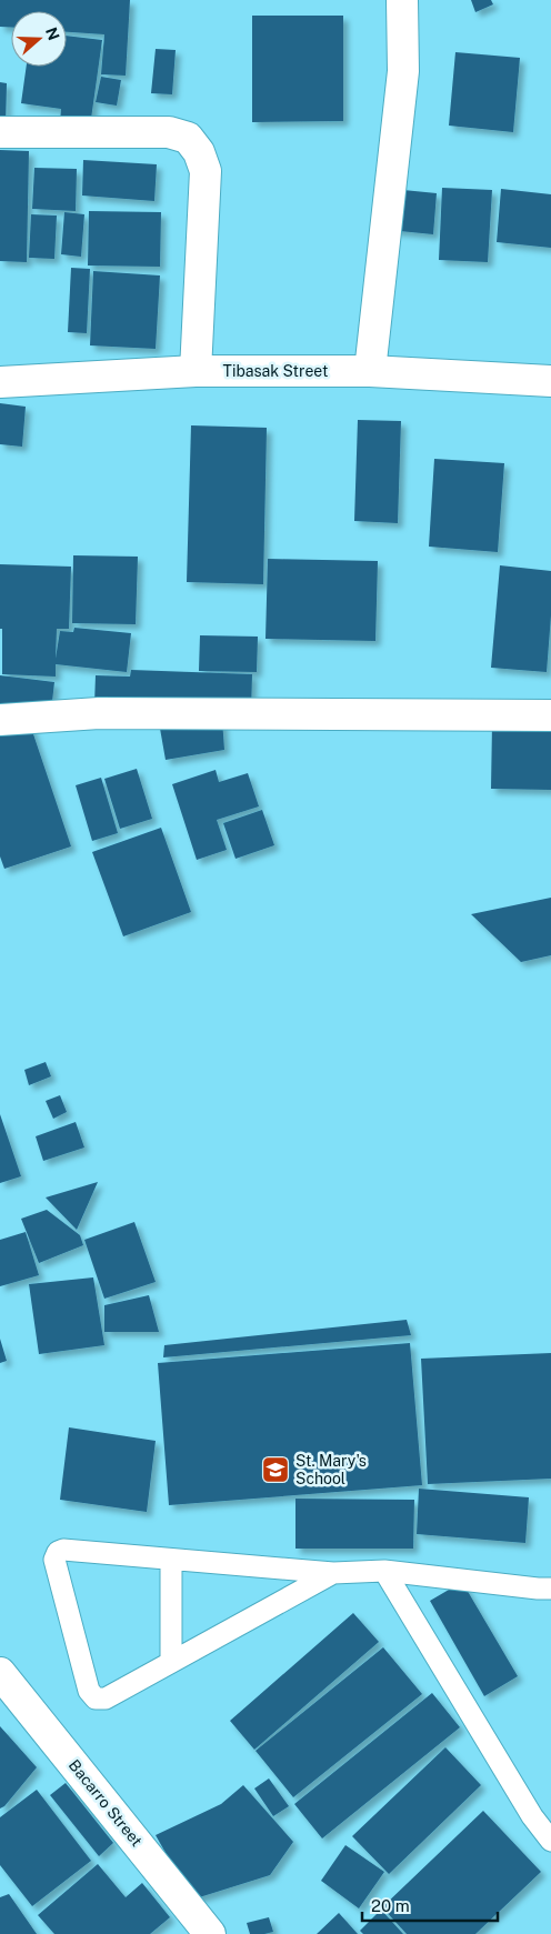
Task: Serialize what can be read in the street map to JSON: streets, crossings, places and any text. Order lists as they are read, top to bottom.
{
  "streets": {
    "street": ["Tibasak Street", "Bacarro Street"]
  },
  "places": {
    "school or university": ["St. Mary's School"]
  },
  "scale_bar": "20 m",
  "north": "right"
}
